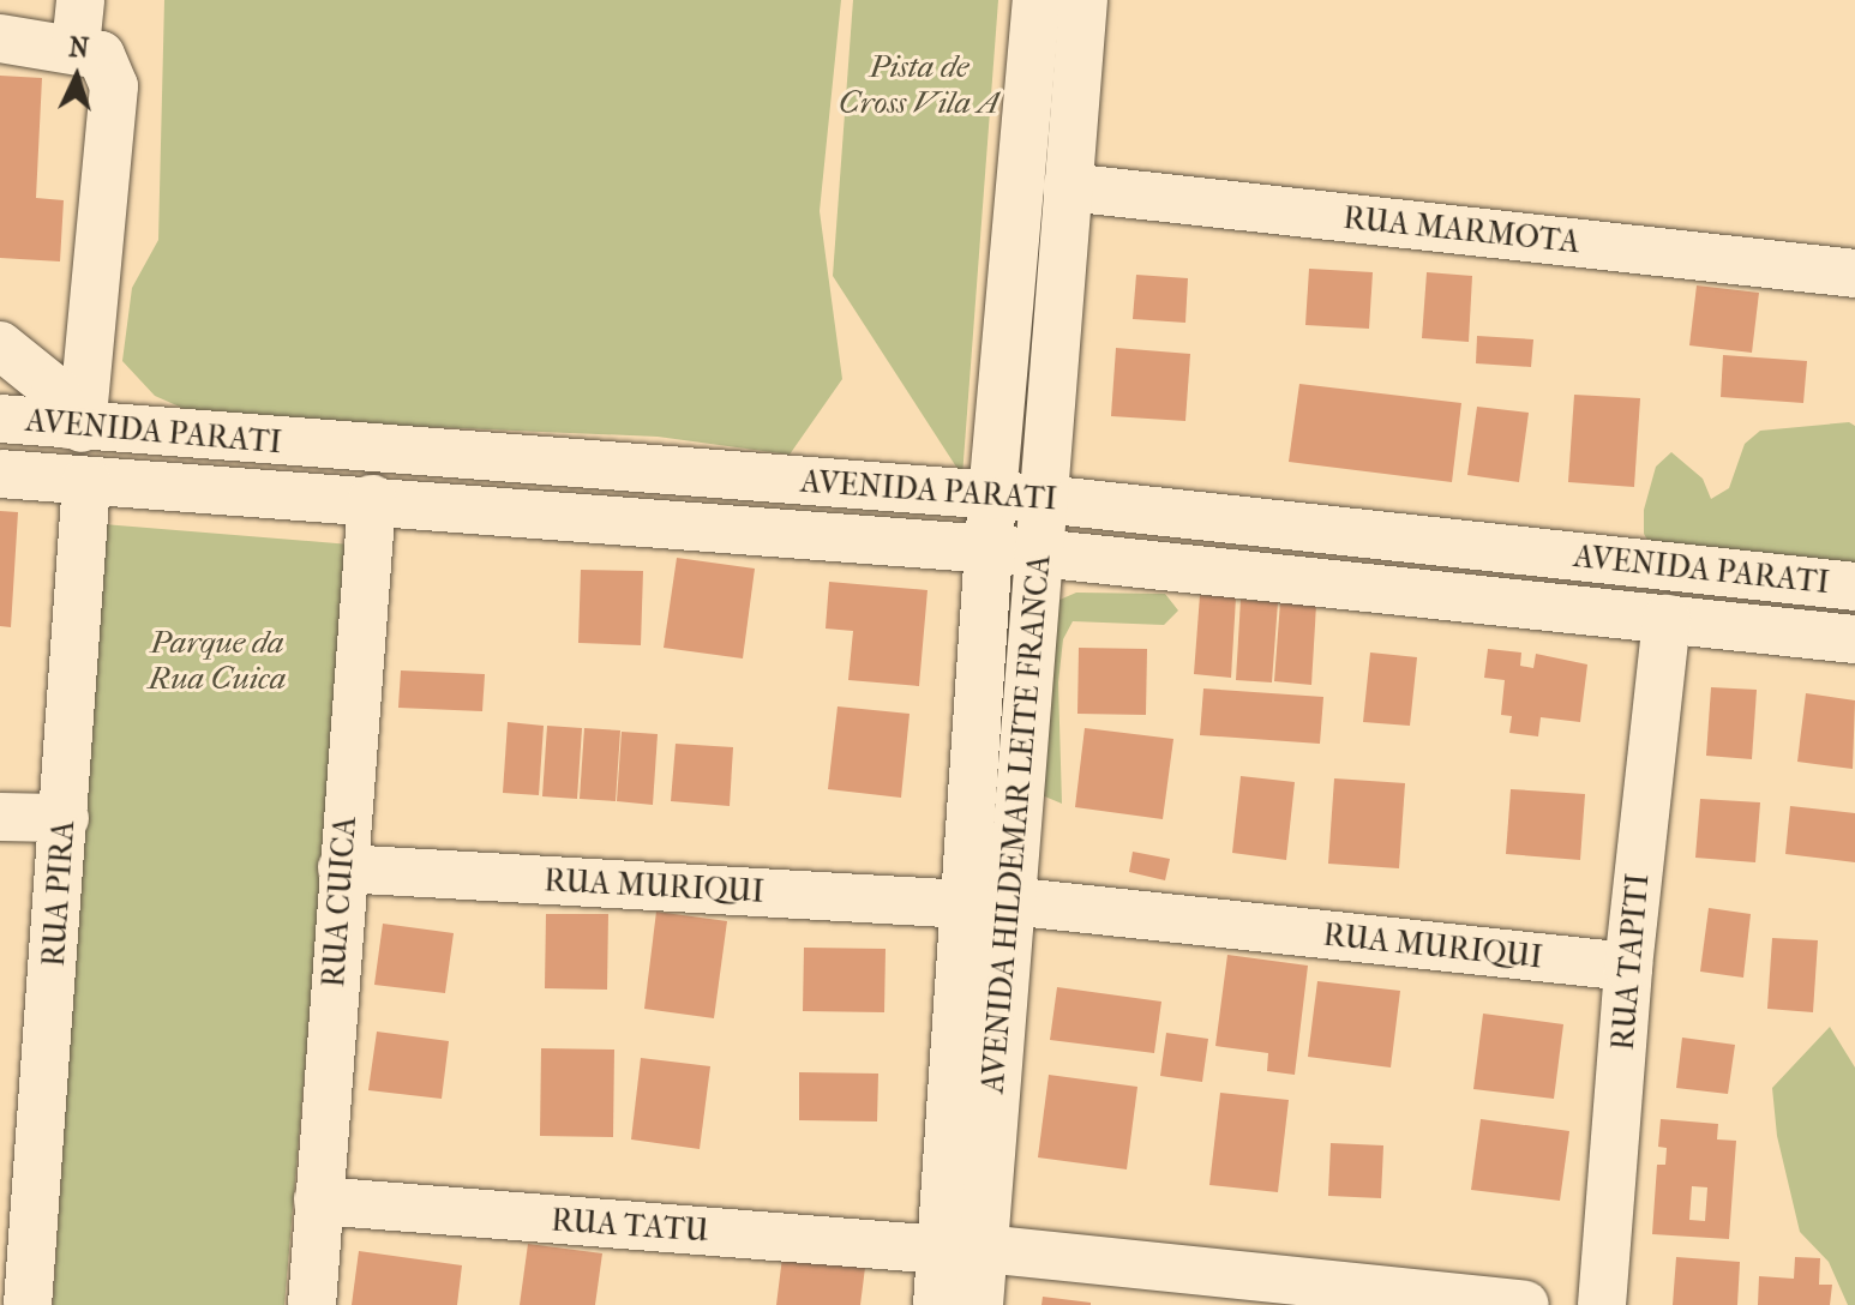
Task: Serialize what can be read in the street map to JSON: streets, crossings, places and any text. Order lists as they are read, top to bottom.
{
  "streets": {
    "street": [
      "RUA MARMOTA",
      "AVENIDA PARATI",
      "AVENIDA HILDEMAR LEITE FRANCA",
      "RUA MURIQUI",
      "RUA PIRA",
      "RUA CUICA",
      "RUA TAPITI",
      "RUA TATU"
    ]
  },
  "crossings": [
    ["RUA MARMOTA", "AVENIDA HILDEMAR LEITE FRANCA"],
    ["AVENIDA PARATI", "AVENIDA HILDEMAR LEITE FRANCA"],
    ["AVENIDA PARATI", "RUA PIRA"],
    ["AVENIDA PARATI", "RUA CUICA"],
    ["AVENIDA PARATI", "RUA TAPITI"],
    ["AVENIDA HILDEMAR LEITE FRANCA", "RUA MURIQUI"],
    ["AVENIDA HILDEMAR LEITE FRANCA", "RUA TATU"],
    ["RUA MURIQUI", "RUA CUICA"],
    ["RUA MURIQUI", "RUA TAPITI"],
    ["RUA CUICA", "RUA TATU"]
  ],
  "parks": ["Pista de Cross Vila A", "Parque da Rua Cuica"],
  "north": "top"
}
